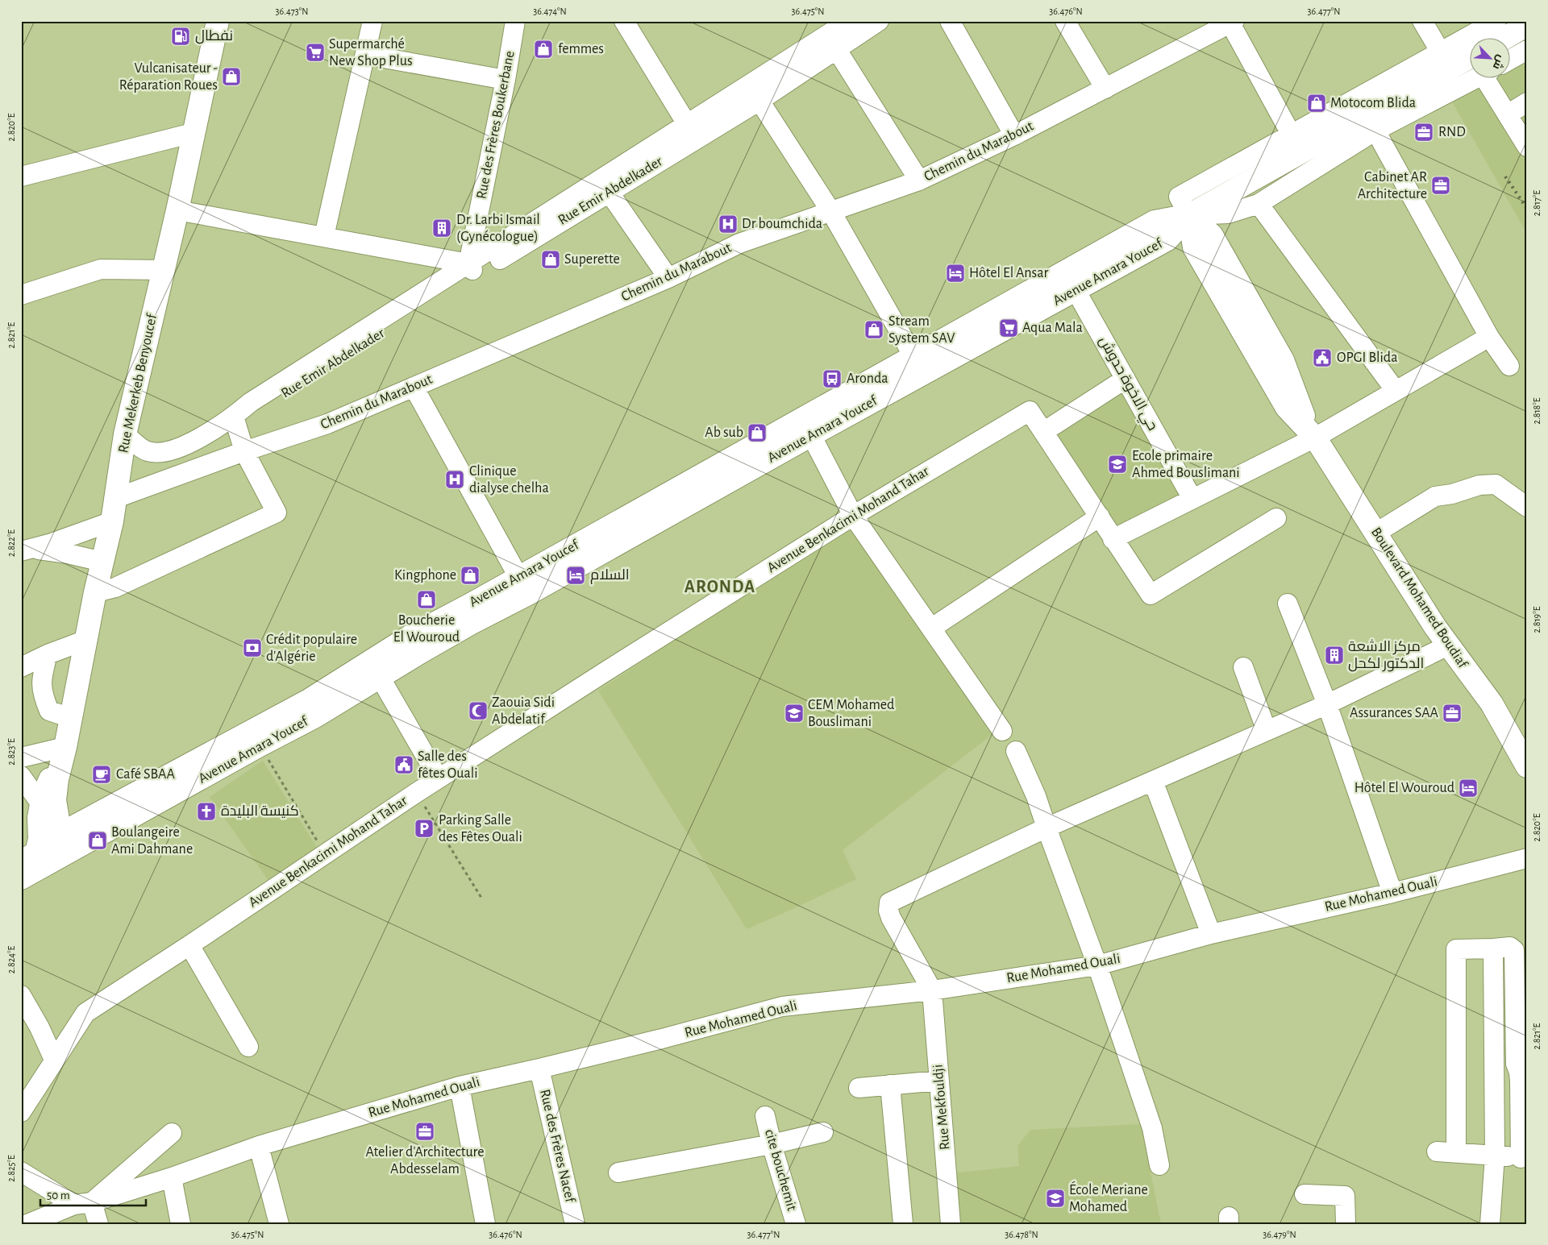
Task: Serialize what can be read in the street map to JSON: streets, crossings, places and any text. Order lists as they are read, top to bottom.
{
  "streets": {
    "main road": ["Avenue Amara Youcef", "Rue Mekerkeb Benyoucef", "Boulevard Mohamed Boudiaf"],
    "street": [
      "Rue des Frères Boukerbane",
      "Chemin du Marabout",
      "Rue Emir Abdelkader",
      "حي الاخوة حدوش",
      "Avenue Benkacimi Mohand Tahar",
      "Rue Mohamed Ouali",
      "Rue Mekfouldji",
      "Rue des Frères Nacef",
      "cite bouchemit"
    ]
  },
  "crossings": [
    ["Rue des Frères Boukerbane", "Rue Emir Abdelkader"],
    ["Rue Emir Abdelkader", "Rue Mekerkeb Benyoucef"],
    ["Avenue Amara Youcef", "Rue Mekerkeb Benyoucef"],
    ["Avenue Amara Youcef", "حي الاخوة حدوش"],
    ["Avenue Amara Youcef", "Boulevard Mohamed Boudiaf"],
    ["Rue Mohamed Ouali", "Rue Mekfouldji"],
    ["Rue Mohamed Ouali", "Rue des Frères Nacef"]
  ],
  "districts": ["ARONDA"],
  "places": {
    "fuel station": ["نفطال"],
    "shop": [
      "femmes",
      "Vulcanisateur - Réparation Roues",
      "Motocom Blida",
      "Superette",
      "Stream System SAV",
      "Ab sub",
      "Kingphone",
      "Boucherie El Wouroud",
      "Boulangeire Ami Dahmane"
    ],
    "supermarket": ["Supermarché New Shop Plus", "Aqua Mala"],
    "office": [
      "RND",
      "Cabinet AR Architecture",
      "Assurances SAA",
      "Atelier d'Architecture Abdesselam"
    ],
    "hospital": ["Dr boumchida", "Clinique dialyse chelha"],
    "building": ["Dr. Larbi Ismail (Gynécologue)", "مركز الاشعة الدكتور لكحل"],
    "hotel": ["Hôtel El Ansar", "السلام", "Hôtel El Wouroud"],
    "public building": ["OPGI Blida", "Salle des fêtes Ouali"],
    "bus stop": ["Aronda"],
    "school or university": ["Ecole primaire Ahmed Bouslimani", "CEM Mohamed Bouslimani", "École Meriane Mohamed"],
    "bank": ["Crédit populaire d'Algérie"],
    "mosque": ["Zaouia Sidi Abdelatif"],
    "cafe": ["Café SBAA"],
    "church": ["كنيسة البليدة"],
    "parking": ["Parking Salle des Fêtes Ouali"]
  },
  "scale_bar": "50 m",
  "north": "bottom right",
  "coordinates": [
    "36.473°N",
    "36.474°N",
    "36.475°N",
    "36.476°N",
    "36.477°N",
    "2.820°E",
    "2.817°E",
    "2.821°E",
    "2.818°E",
    "2.822°E",
    "2.819°E",
    "2.823°E",
    "2.824°E",
    "2.825°E",
    "36.478°N",
    "36.479°N"
  ]
}
